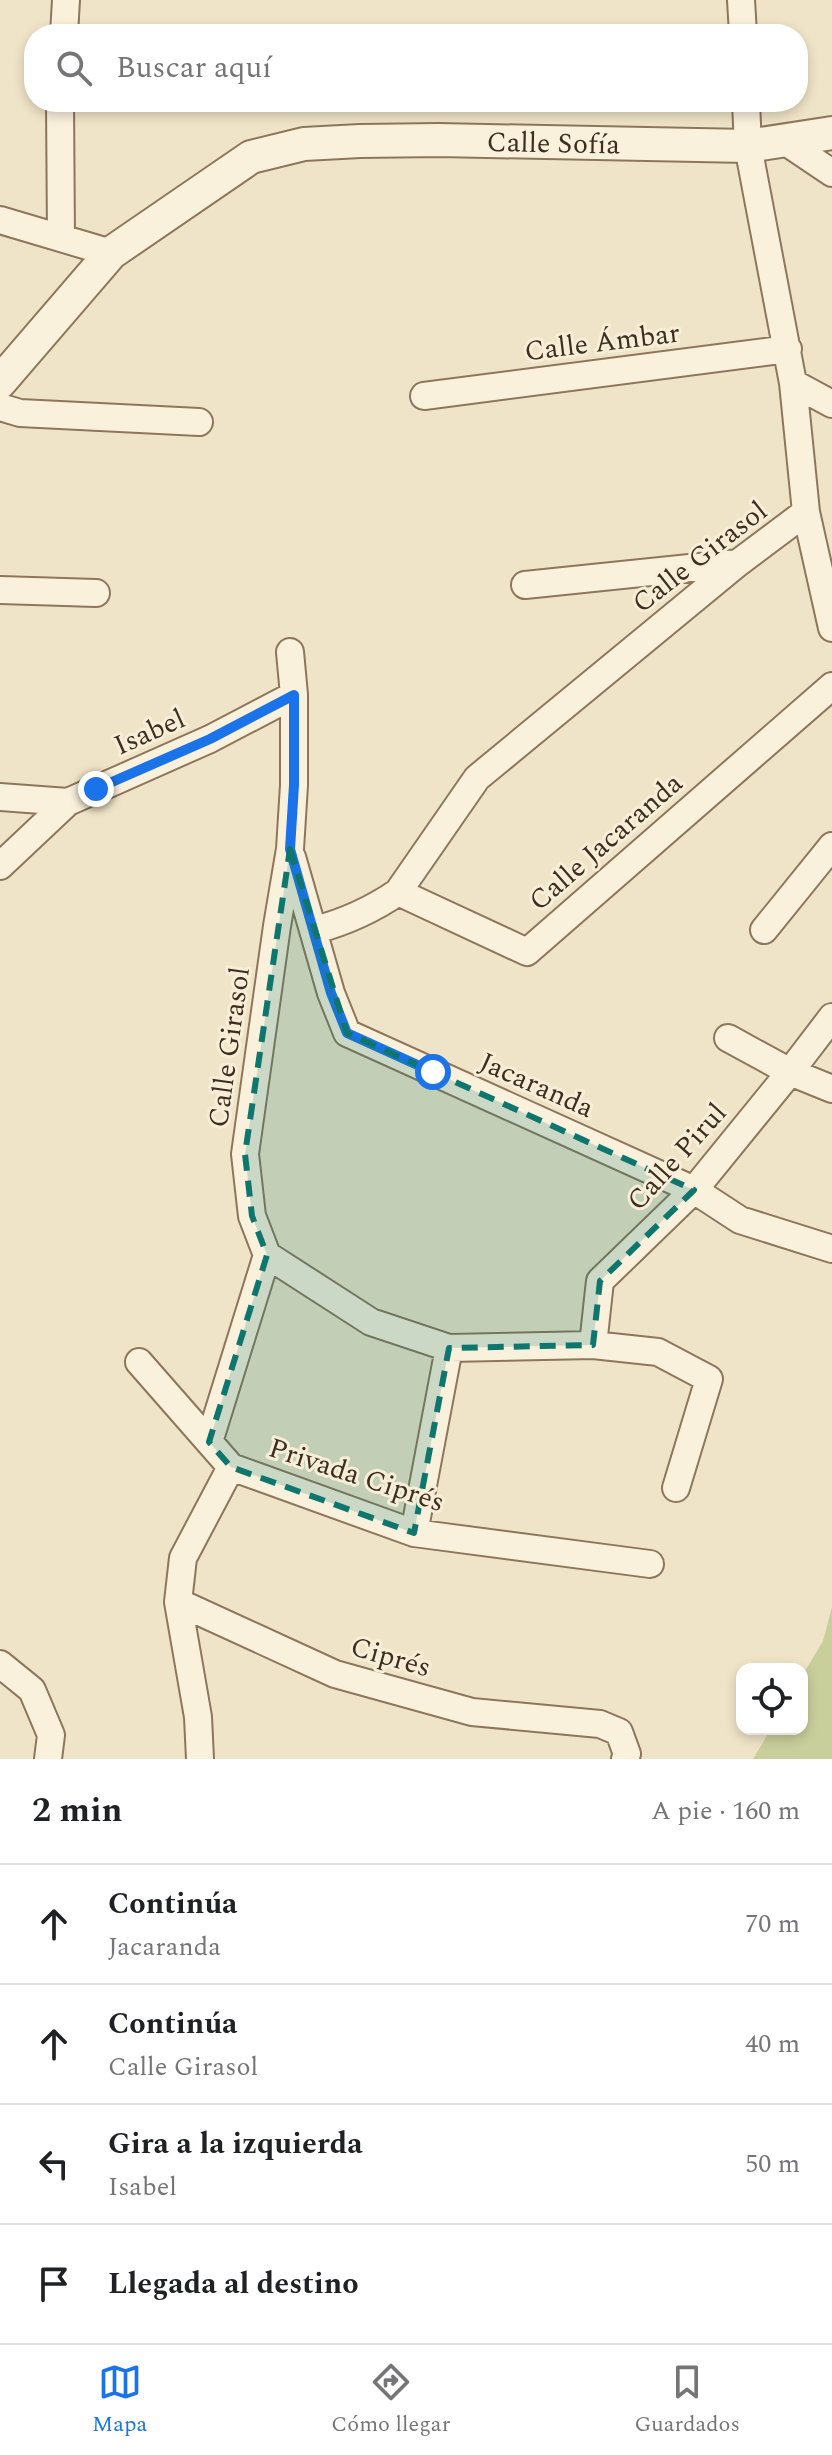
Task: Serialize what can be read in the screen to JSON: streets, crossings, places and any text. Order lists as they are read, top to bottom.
{
  "streets": {
    "street": [
      "Calle Sofía",
      "Calle Ámbar",
      "Calle Girasol",
      "Isabel",
      "Calle Jacaranda",
      "Jacaranda",
      "Calle Pirul",
      "Privada Ciprés",
      "Ciprés"
    ]
  },
  "crossings": [
    ["Calle Girasol", "Isabel"],
    ["Calle Girasol", "Calle Jacaranda"],
    ["Calle Girasol", "Jacaranda"],
    ["Jacaranda", "Calle Pirul"]
  ],
  "page": {
    "search": "Buscar aquí",
    "heading": ["2 min", "A pie · 160 m"],
    "list": [
      ["Continúa", "Jacaranda", "70 m"],
      ["Continúa", "Calle Girasol", "40 m"],
      ["Gira a la izquierda", "Isabel", "50 m"],
      "Llegada al destino"
    ],
    "nav": ["Mapa", "Cómo llegar", "Guardados"]
  }
}
